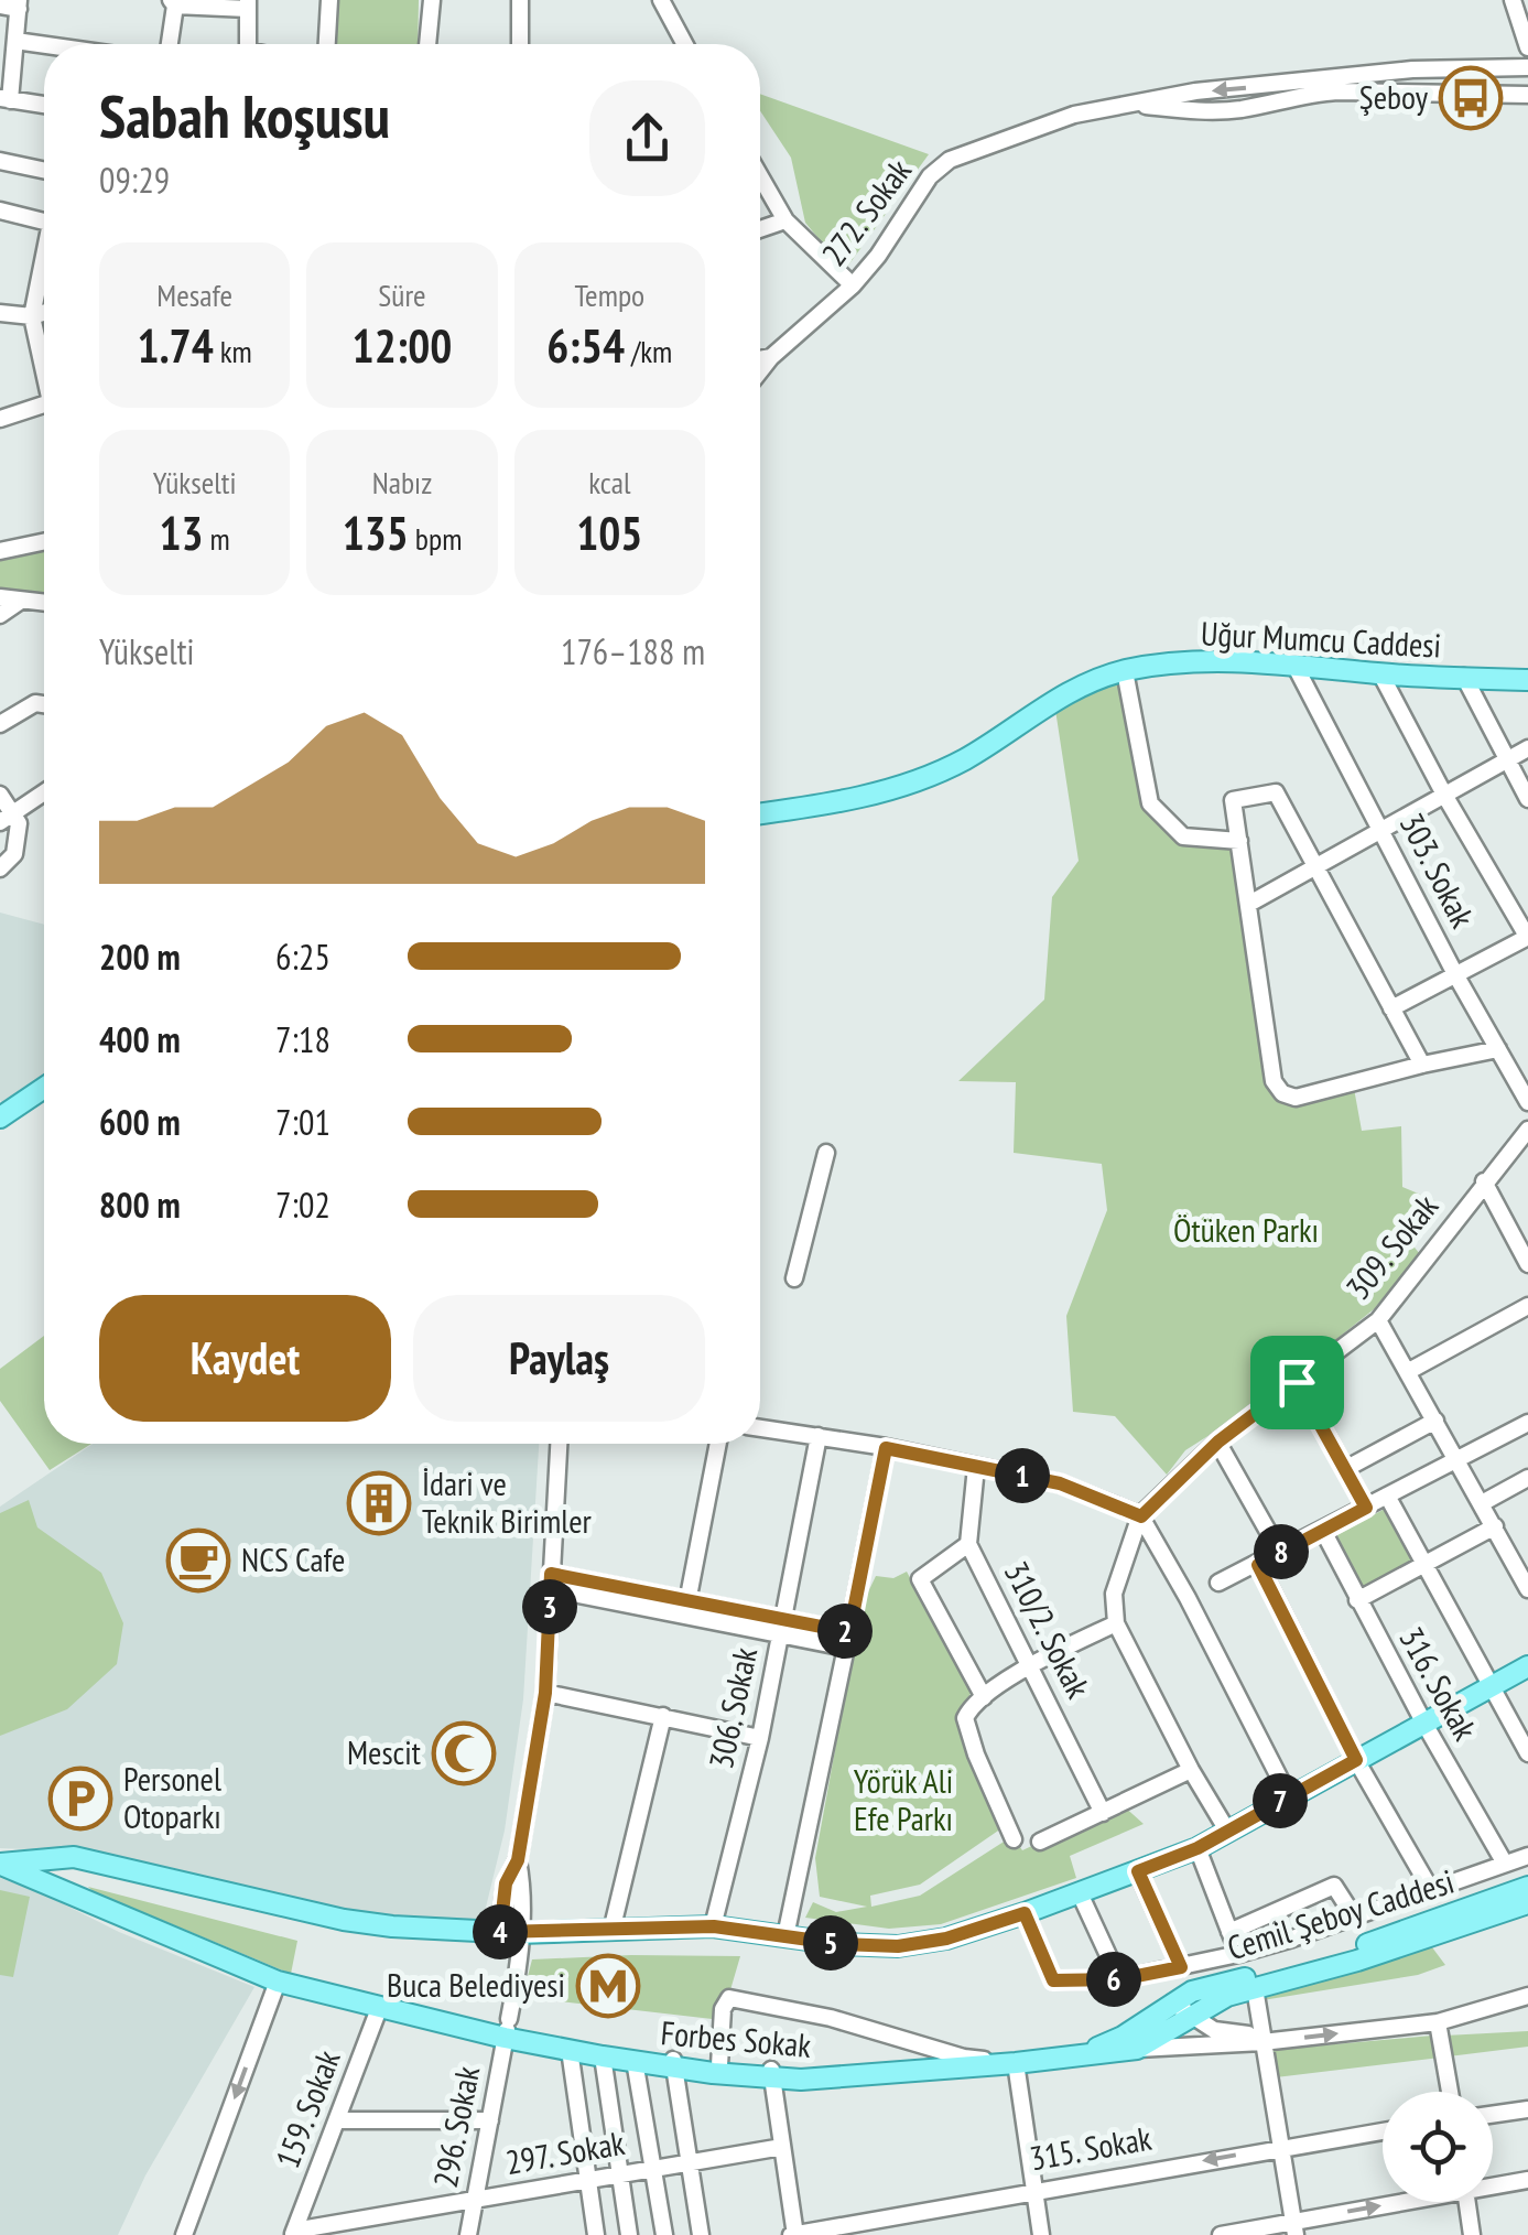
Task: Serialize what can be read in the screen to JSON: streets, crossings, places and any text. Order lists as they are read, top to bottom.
{
  "streets": {
    "main road": ["Uğur Mumcu Caddesi", "Cemil Şeboy Caddesi", "Forbes Sokak"],
    "street": [
      "272. Sokak",
      "303. Sokak",
      "309. Sokak",
      "310/2. Sokak",
      "316. Sokak",
      "306. Sokak",
      "159. Sokak",
      "296. Sokak",
      "315. Sokak",
      "297. Sokak"
    ]
  },
  "crossings": [
    ["Uğur Mumcu Caddesi", "303. Sokak"],
    ["Cemil Şeboy Caddesi", "Forbes Sokak"],
    ["Forbes Sokak", "159. Sokak"],
    ["Forbes Sokak", "296. Sokak"],
    ["159. Sokak", "297. Sokak"],
    ["296. Sokak", "297. Sokak"]
  ],
  "one_way": ["315. Sokak"],
  "parks": ["Ötüken Parkı", "Yörük Ali Efe Parkı"],
  "places": {
    "bus stop": ["Şeboy"],
    "building": ["İdari ve Teknik Birimler"],
    "cafe": ["NCS Cafe"],
    "mosque": ["Mescit"],
    "parking": ["Personel Otoparkı"],
    "metro station": ["Buca Belediyesi"]
  },
  "page": {
    "heading": ["Sabah koşusu", "09:29"],
    "stats": [
      ["Mesafe", "1.74 km"],
      ["Süre", "12:00"],
      ["Tempo", "6:54 /km"],
      ["Yükselti", "13 m"],
      ["Nabız", "135 bpm"],
      ["kcal", "105"]
    ],
    "chart": ["Yükselti", "176–188 m"],
    "list": [
      {
        "name": "200 m",
        "note": "6:25"
      },
      {
        "name": "400 m",
        "note": "7:18"
      },
      {
        "name": "600 m",
        "note": "7:01"
      },
      {
        "name": "800 m",
        "note": "7:02"
      }
    ],
    "buttons": ["Kaydet", "Paylaş"],
    "pins": [
      "1",
      "8",
      "3",
      "2",
      "7",
      "4",
      "5",
      "6"
    ]
  }
}
